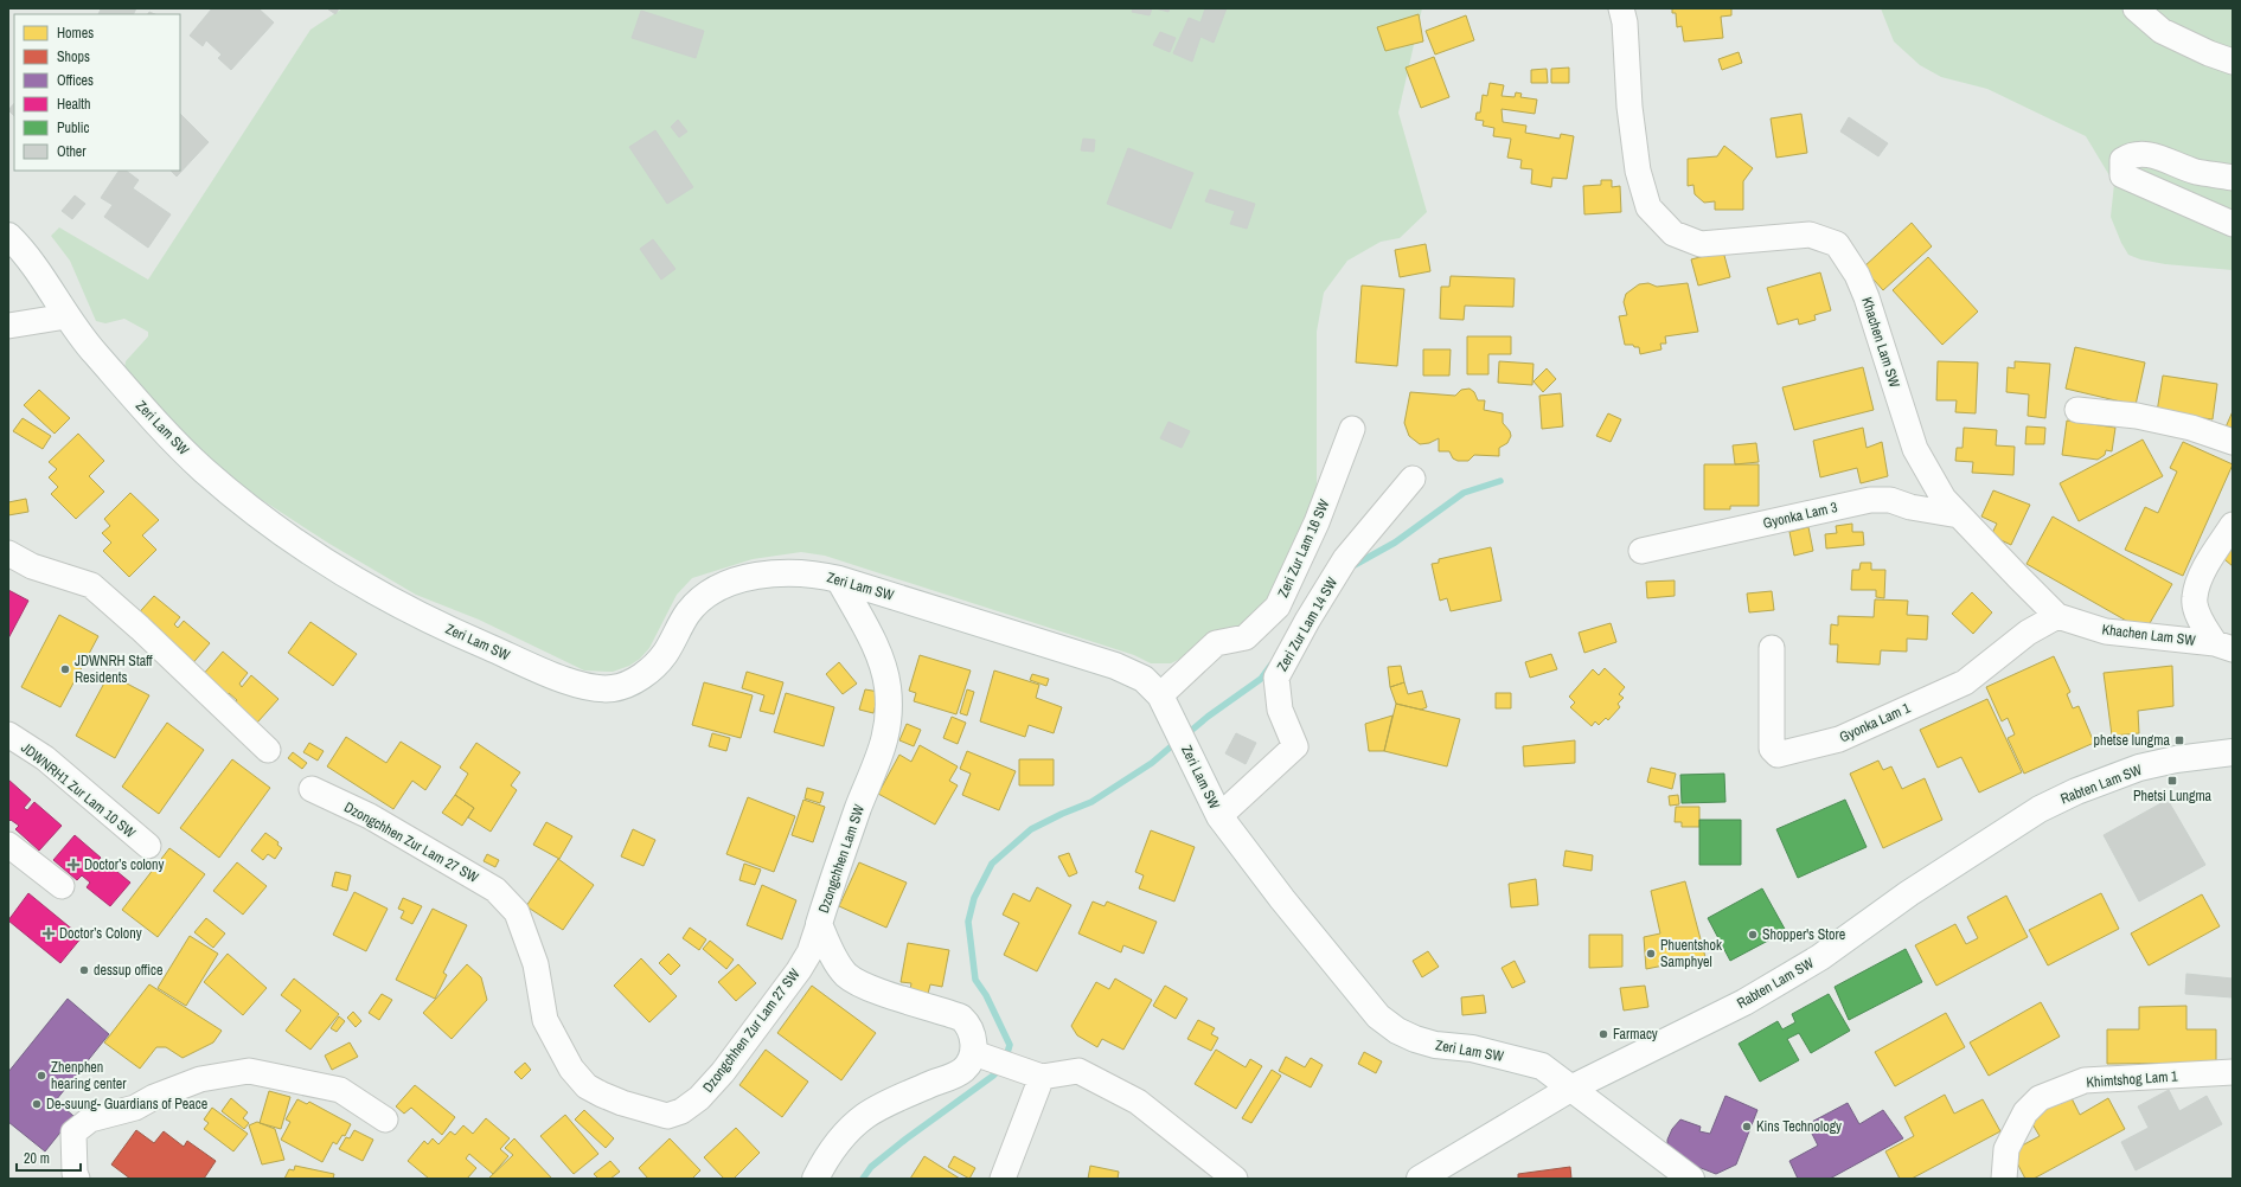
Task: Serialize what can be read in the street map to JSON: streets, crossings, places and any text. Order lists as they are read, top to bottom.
{
  "streets": {
    "street": [
      "Khachen Lam SW",
      "Zeri Lam SW",
      "Gyonka Lam 3",
      "Zeri Zur Lam 16 SW",
      "Zeri Zur Lam 14 SW",
      "Gyonka Lam 1",
      "Rabten Lam SW",
      "JDWNRH1 Zur Lam 10 SW",
      "Dzongchhen Zur Lam 27 SW",
      "Dzongchhen Lam SW",
      "Khimtshog Lam 1"
    ]
  },
  "crossings": [
    ["Khachen Lam SW", "Gyonka Lam 3"],
    ["Khachen Lam SW", "Gyonka Lam 1"],
    ["Zeri Lam SW", "Zeri Zur Lam 16 SW"],
    ["Zeri Lam SW", "Zeri Zur Lam 14 SW"],
    ["Zeri Lam SW", "Rabten Lam SW"],
    ["Zeri Lam SW", "Dzongchhen Lam SW"],
    ["Dzongchhen Zur Lam 27 SW", "Dzongchhen Lam SW"]
  ],
  "places": {
    "other": [
      "JDWNRH Staff Residents",
      "Shopper's Store",
      "Phuentshok Samphyel",
      "dessup office",
      "Farmacy",
      "Zhenphen hearing center",
      "De-suung- Guardians of Peace",
      "Kins Technology"
    ],
    "transit": ["phetse lungma", "Phetsi Lungma"],
    "health": ["Doctor’s colony", "Doctor’s Colony"]
  },
  "legend": [
    "Homes",
    "Shops",
    "Offices",
    "Health",
    "Public",
    "Other"
  ],
  "scale_bar": "20 m"
}
